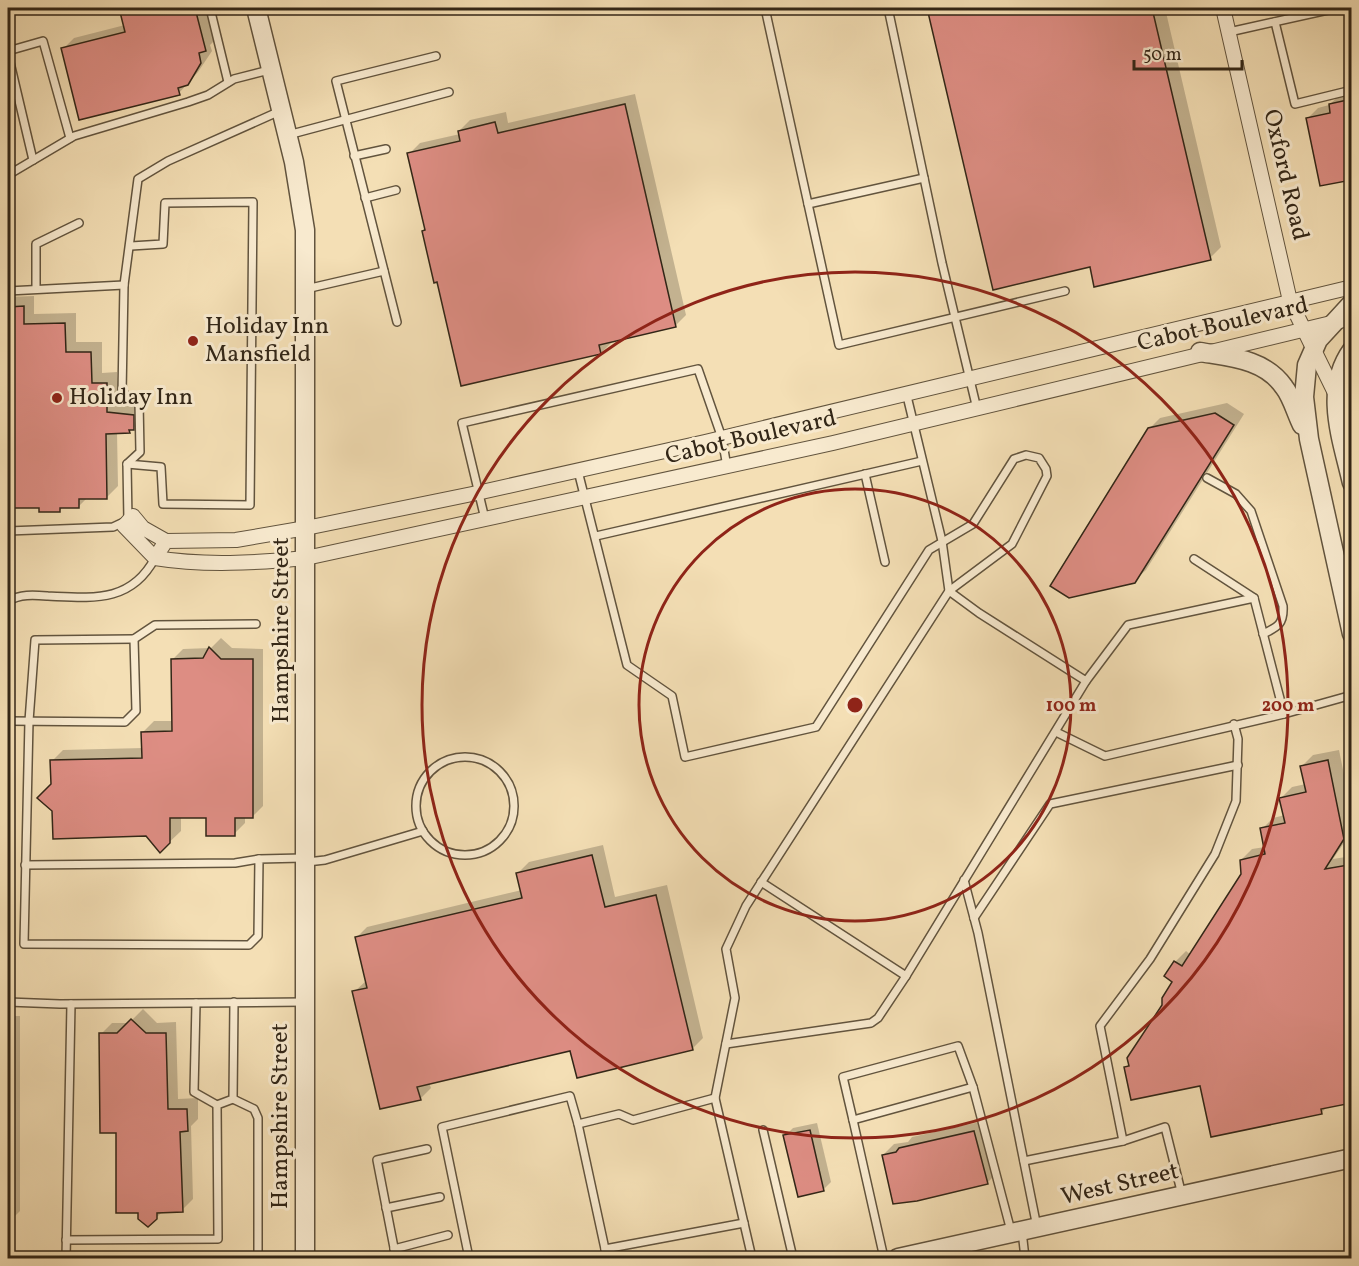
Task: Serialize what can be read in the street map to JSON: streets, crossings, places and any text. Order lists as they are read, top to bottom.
{
  "streets": {
    "street": [
      "Oxford Road",
      "Cabot Boulevard",
      "Hampshire Street",
      "West Street"
    ]
  },
  "crossings": [
    ["Oxford Road", "Cabot Boulevard"],
    ["Cabot Boulevard", "Hampshire Street"]
  ],
  "places": ["Holiday Inn Mansfield", "Holiday Inn"],
  "scale_bar": "50 m",
  "rings": ["100 m", "200 m"]
}
